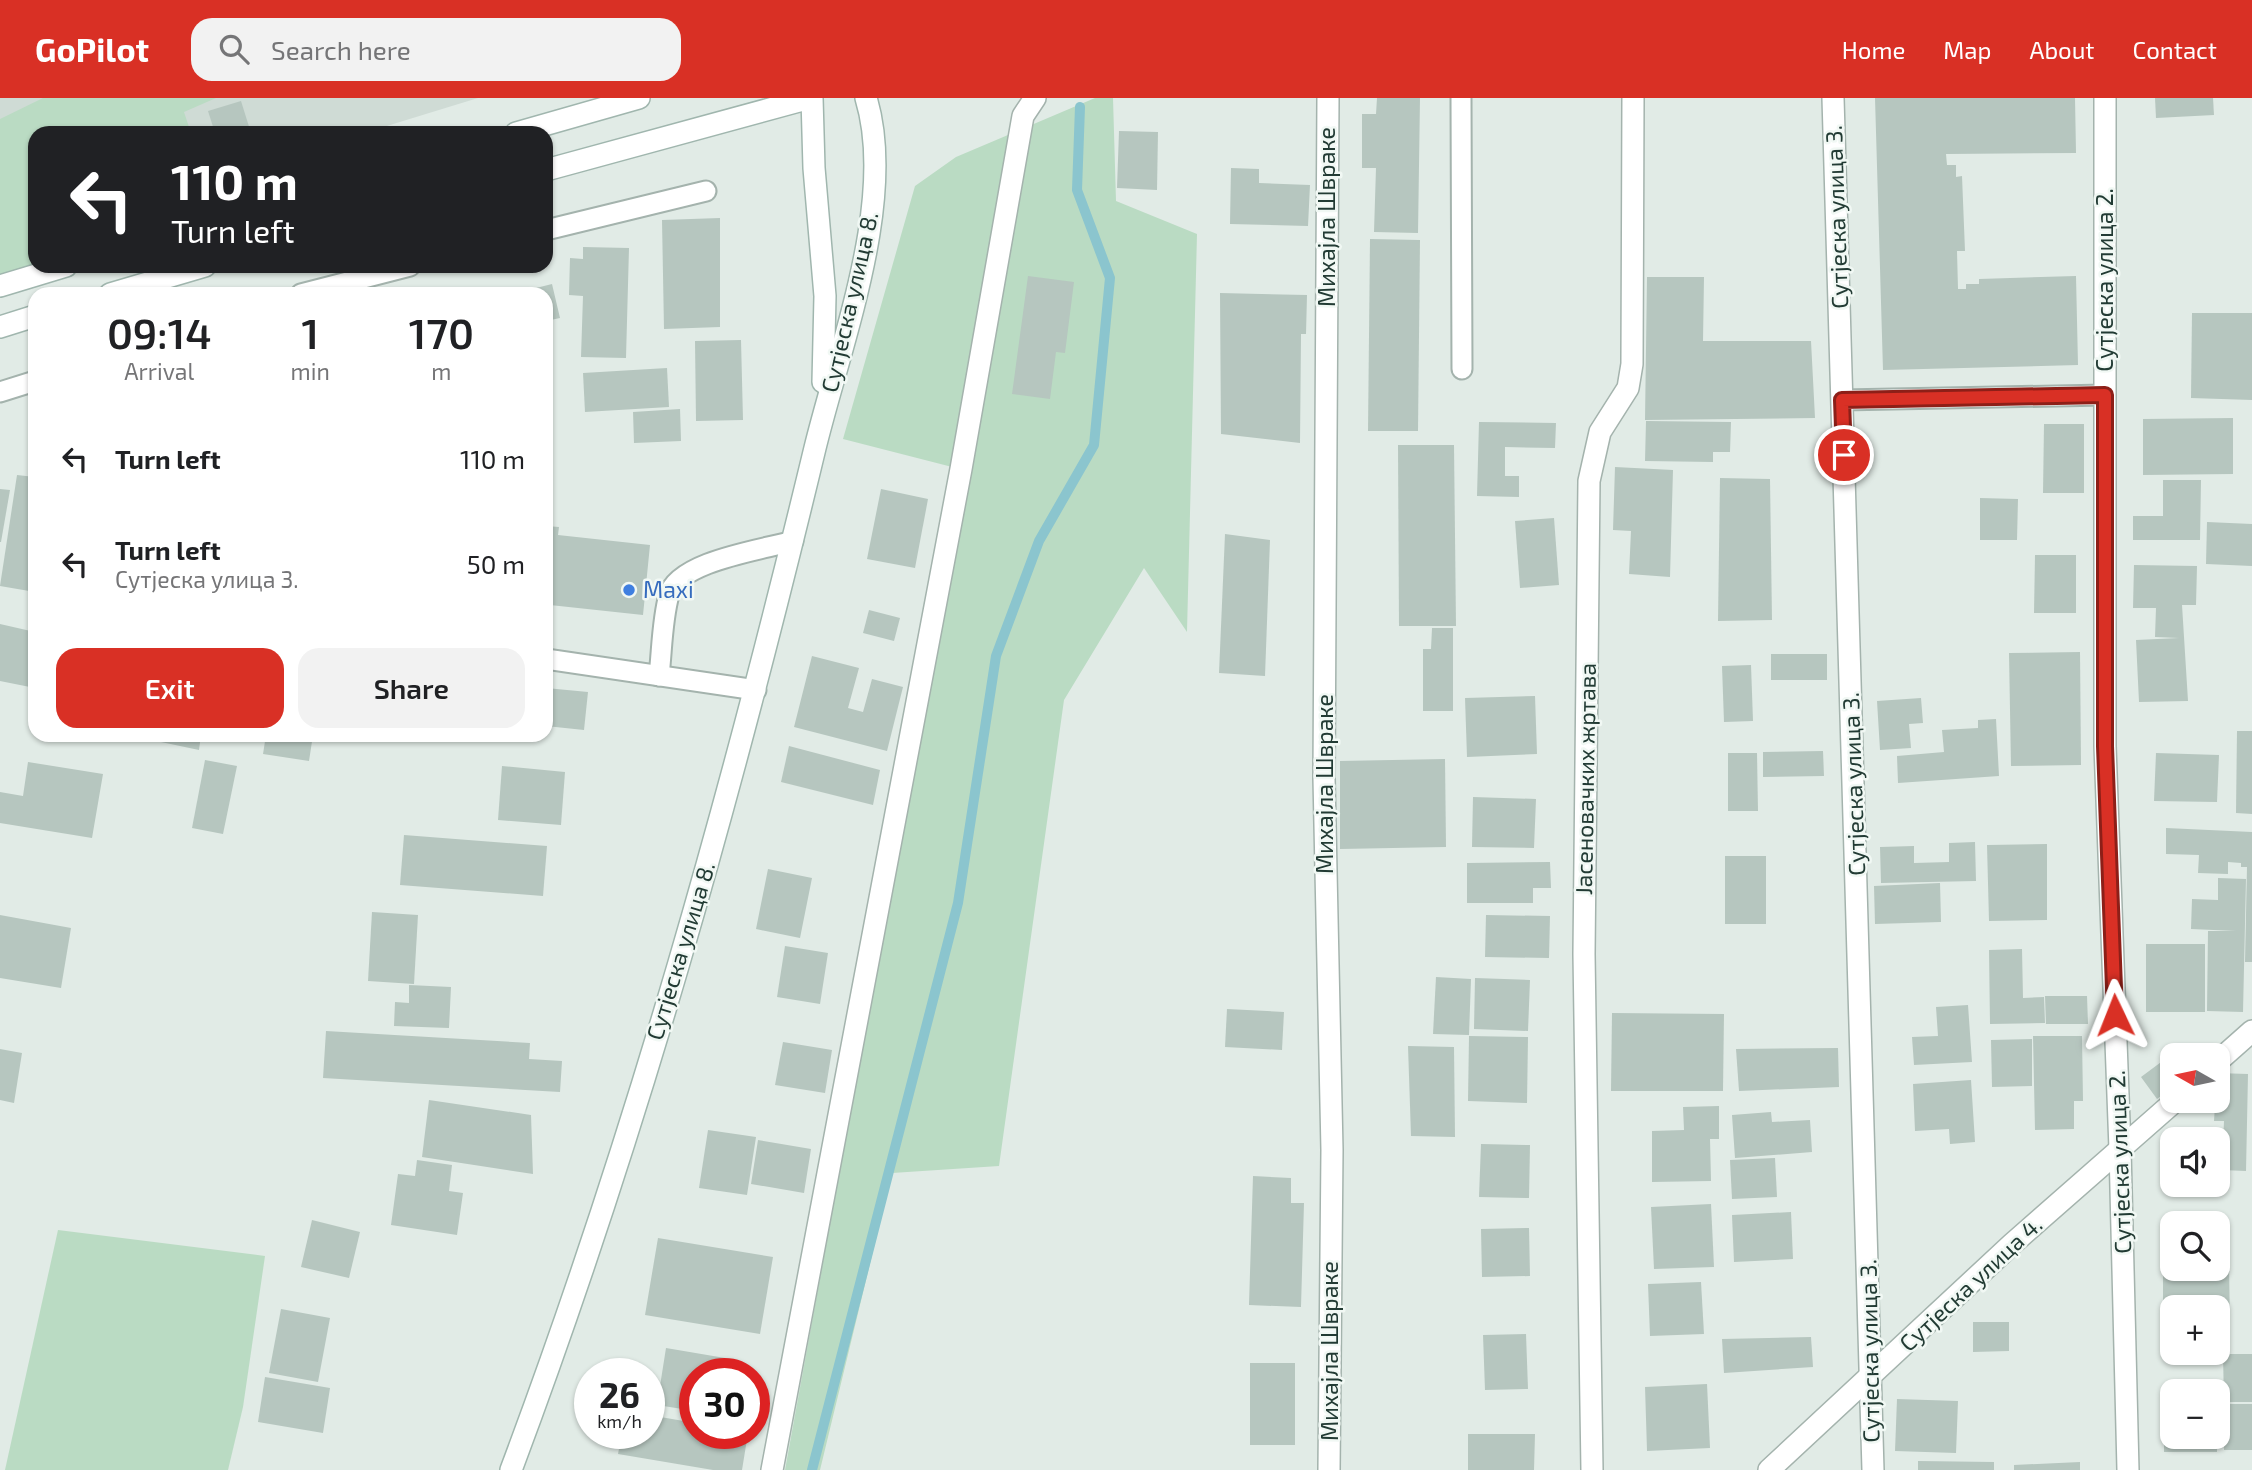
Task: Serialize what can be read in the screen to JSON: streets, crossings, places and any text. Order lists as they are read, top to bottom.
{
  "streets": {
    "street": [
      "Михајла Швраке",
      "Сутјеска улица 3.",
      "Сутјеска улица 2.",
      "Сутјеска улица 8.",
      "Јасеновачких жртава",
      "Сутјеска улица 4."
    ]
  },
  "crossings": [
    ["Сутјеска улица 3.", "Сутјеска улица 4."],
    ["Сутјеска улица 2.", "Сутјеска улица 4."]
  ],
  "places": ["Maxi"],
  "north": "left",
  "page": {
    "header": "GoPilot",
    "search": "Search here",
    "nav": [
      "Home",
      "Map",
      "About",
      "Contact"
    ],
    "turn": ["110 m", "Turn left"],
    "eta": [
      "09:14",
      "Arrival",
      "1",
      "min",
      "170",
      "m"
    ],
    "list": [
      {
        "name": "Turn left",
        "value": "110 m"
      },
      {
        "name": "Turn left",
        "note": "Сутјеска улица 3.",
        "value": "50 m"
      }
    ],
    "buttons": ["Exit", "Share"],
    "map_buttons": ["+", "−"],
    "speed": "26 km/h",
    "limit": "30"
  }
}
